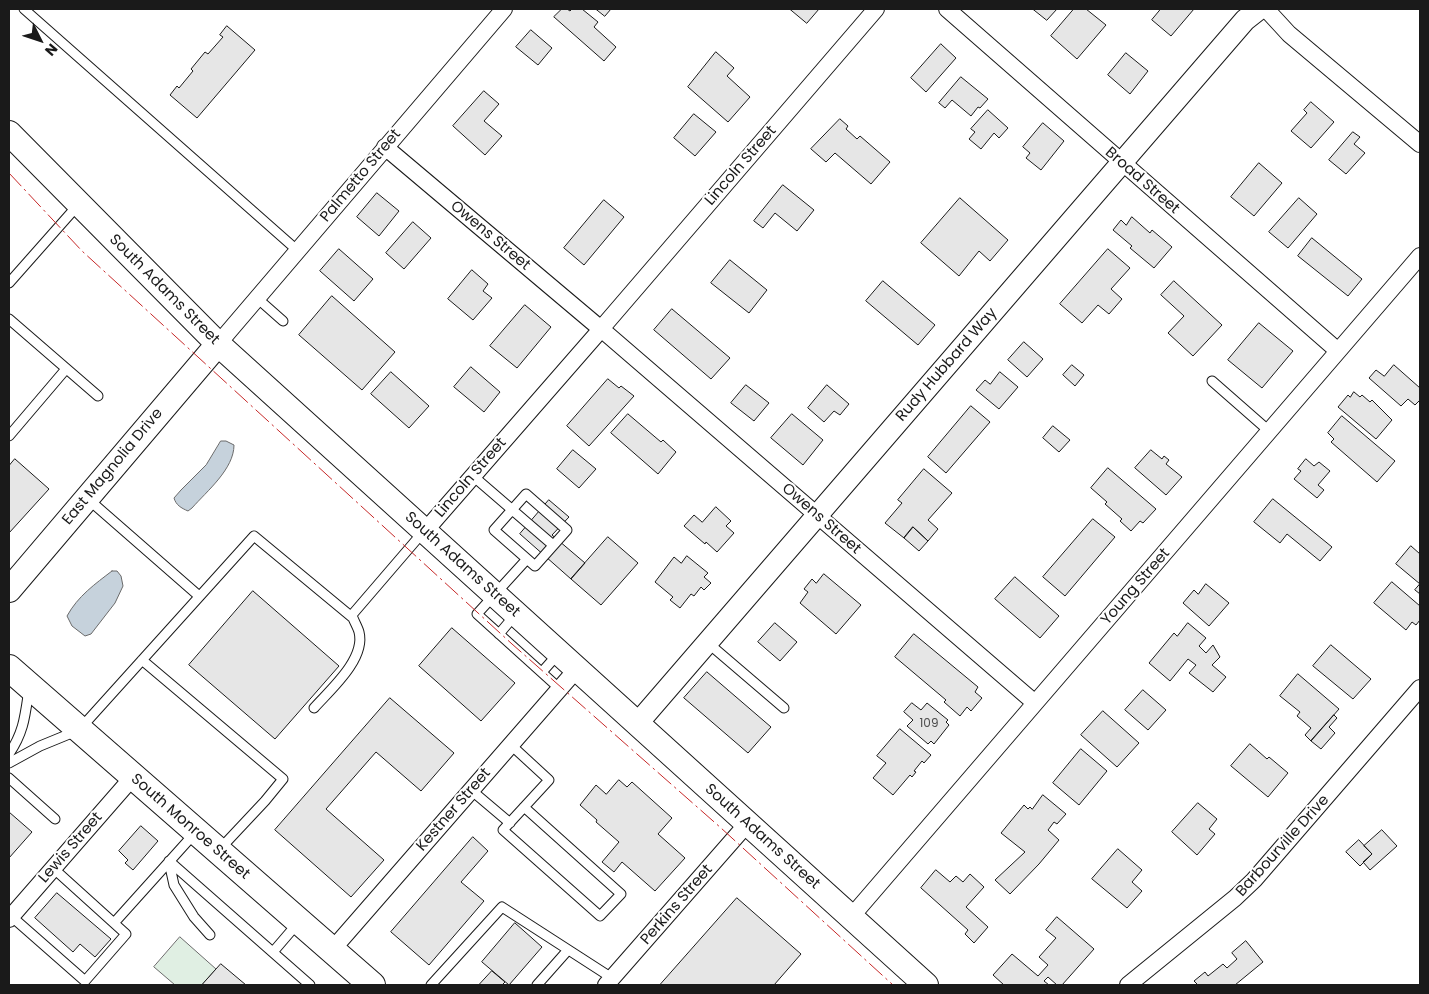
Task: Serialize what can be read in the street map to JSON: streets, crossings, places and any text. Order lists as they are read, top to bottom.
{
  "streets": {
    "main road": ["South Adams Street", "East Magnolia Drive", "South Monroe Street"],
    "street": [
      "Lincoln Street",
      "Palmetto Street",
      "Broad Street",
      "Owens Street",
      "Rudy Hubbard Way",
      "Young Street",
      "Kestner Street",
      "Barbourville Drive",
      "Lewis Street",
      "Perkins Street"
    ]
  },
  "crossings": [
    ["Lincoln Street", "Owens Street"],
    ["Lincoln Street", "South Adams Street"],
    ["Palmetto Street", "Owens Street"],
    ["Palmetto Street", "South Adams Street"],
    ["Palmetto Street", "East Magnolia Drive"],
    ["Broad Street", "Rudy Hubbard Way"],
    ["Broad Street", "Young Street"],
    ["Owens Street", "Rudy Hubbard Way"],
    ["Owens Street", "Young Street"],
    ["South Adams Street", "Rudy Hubbard Way"],
    ["South Adams Street", "East Magnolia Drive"],
    ["South Adams Street", "Young Street"],
    ["South Adams Street", "Kestner Street"],
    ["South Adams Street", "Perkins Street"],
    ["Kestner Street", "South Monroe Street"],
    ["South Monroe Street", "Lewis Street"]
  ],
  "house_numbers": ["109"],
  "north": "bottom right"
}
